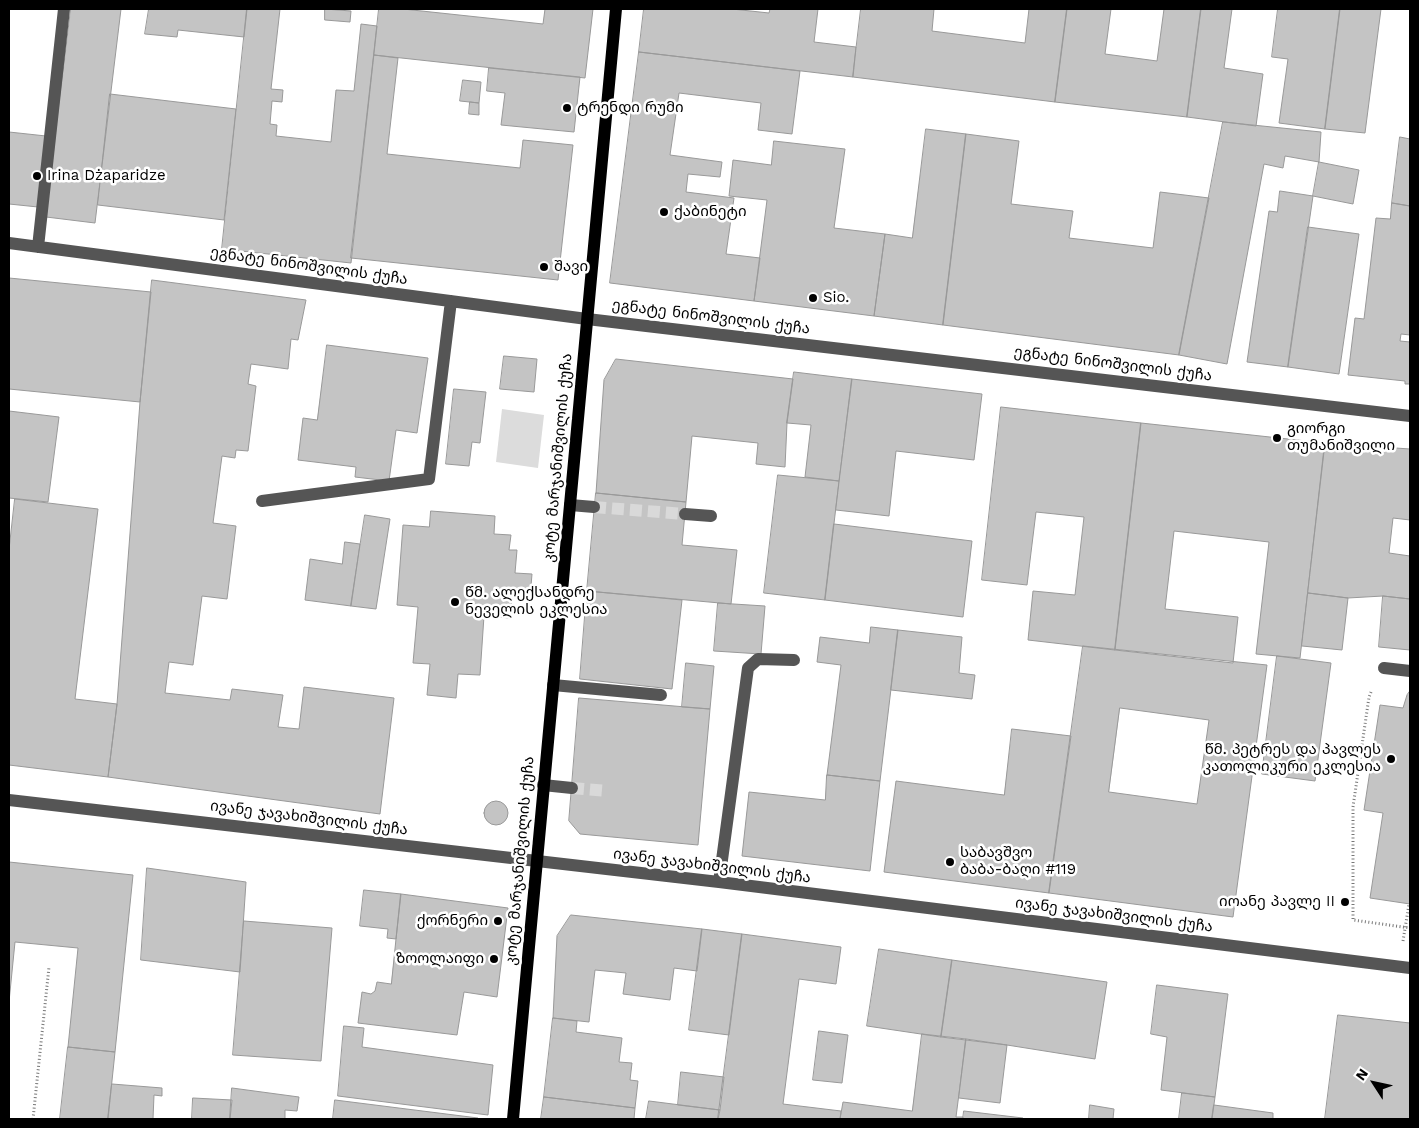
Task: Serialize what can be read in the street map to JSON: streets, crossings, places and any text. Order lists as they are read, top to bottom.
{
  "streets": {
    "main road": ["კოტე მარჯანიშვილის ქუჩა"],
    "street": ["ეგნატე ნინოშვილის ქუჩა", "ივანე ჯავახიშვილის ქუჩა"]
  },
  "crossings": [
    ["ეგნატე ნინოშვილის ქუჩა", "კოტე მარჯანიშვილის ქუჩა"],
    ["კოტე მარჯანიშვილის ქუჩა", "ივანე ჯავახიშვილის ქუჩა"]
  ],
  "places": [
    "ტრენდი რუმი",
    "Irina Dżaparidze",
    "ქაბინეტი",
    "შავი",
    "Sio.",
    "გიორგი თუმანიშვილი",
    "წმ. ალექსანდრე ნეველის ეკლესია",
    "წმ. პეტრეს და პავლეს კათოლიკური ეკლესია",
    "საბავშვო ბაბა-ბაღი #119",
    "იოანე პავლე II",
    "ქორნერი",
    "ზოოლაიფი"
  ],
  "north": "top left"
}
